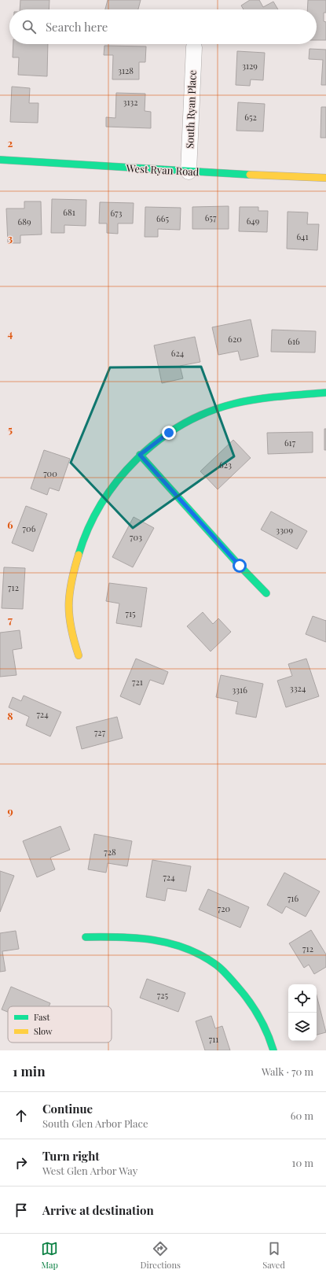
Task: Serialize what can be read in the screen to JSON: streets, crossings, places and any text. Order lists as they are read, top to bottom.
{
  "streets": {
    "street": ["South Ryan Place", "West Ryan Road"]
  },
  "crossings": [
    ["South Ryan Place", "West Ryan Road"]
  ],
  "house_numbers": [
    "3129",
    "3128",
    "3132",
    "652",
    "681",
    "673",
    "657",
    "665",
    "649",
    "689",
    "641",
    "620",
    "616",
    "624",
    "617",
    "623",
    "700",
    "706",
    "3309",
    "703",
    "712",
    "715",
    "721",
    "3324",
    "3316",
    "724",
    "727",
    "728",
    "724",
    "716",
    "720",
    "712",
    "725",
    "711"
  ],
  "legend": ["Fast", "Slow"],
  "page": {
    "search": "Search here",
    "heading": ["1 min", "Walk · 70 m"],
    "list": [
      ["Continue", "South Glen Arbor Place", "60 m"],
      ["Turn right", "West Glen Arbor Way", "10 m"],
      "Arrive at destination"
    ],
    "nav": ["Map", "Directions", "Saved"]
  },
  "grid": {
    "rows": [
      "2",
      "3",
      "4",
      "5",
      "6",
      "7",
      "8",
      "9"
    ]
  }
}
